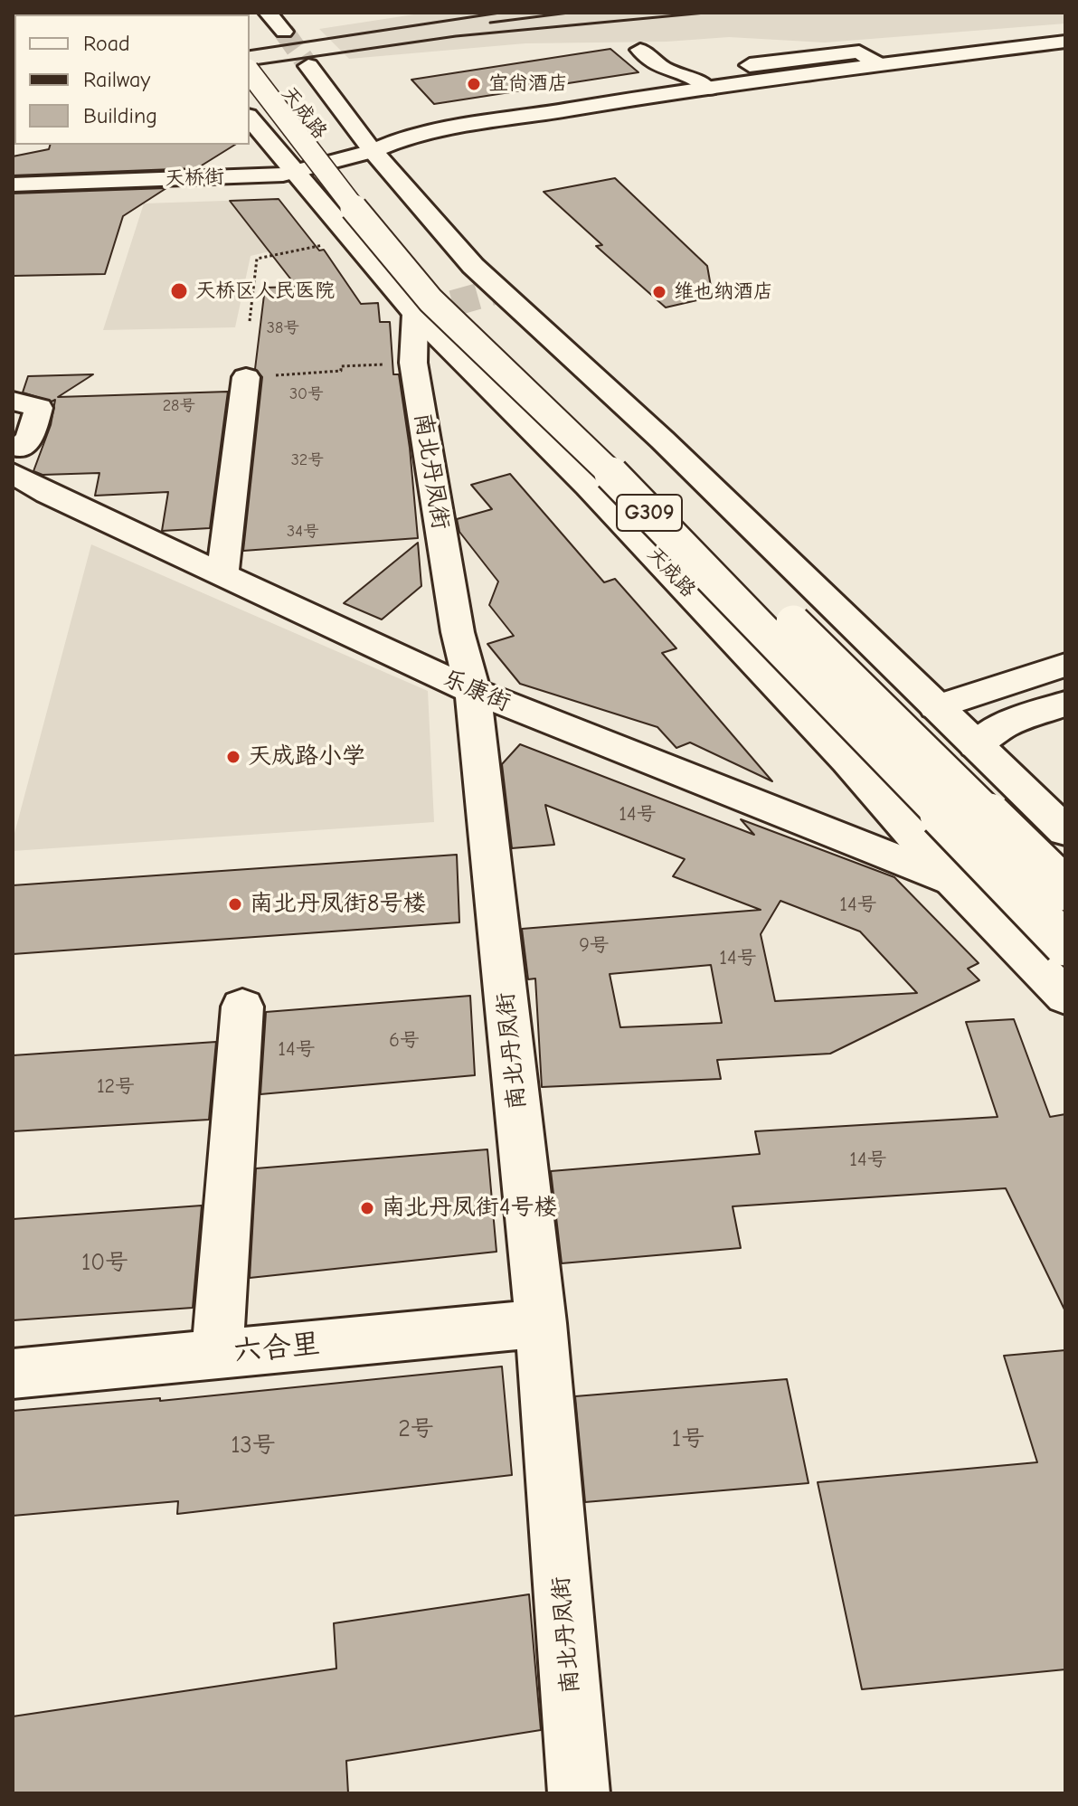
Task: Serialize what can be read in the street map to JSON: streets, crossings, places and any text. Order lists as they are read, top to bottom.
{
  "streets": {
    "main road": [
      "天成路",
      "天桥街",
      "南北丹凤街",
      "G309",
      "乐康街",
      "六合里"
    ]
  },
  "crossings": [
    ["天成路", "天桥街"],
    ["天成路", "南北丹凤街"],
    ["天成路", "乐康街"],
    ["南北丹凤街", "乐康街"],
    ["南北丹凤街", "六合里"]
  ],
  "places": [
    "宜尚酒店",
    "天桥区人民医院",
    "维也纳酒店",
    "天成路小学",
    "南北丹凤街8号楼",
    "南北丹凤街4号楼"
  ],
  "house_numbers": [
    "38号",
    "30号",
    "28号",
    "32号",
    "34号",
    "14号",
    "14号",
    "9号",
    "14号",
    "6号",
    "14号",
    "12号",
    "14号",
    "10号",
    "2号",
    "1号",
    "13号"
  ],
  "legend": ["Road", "Railway", "Building"]
}
